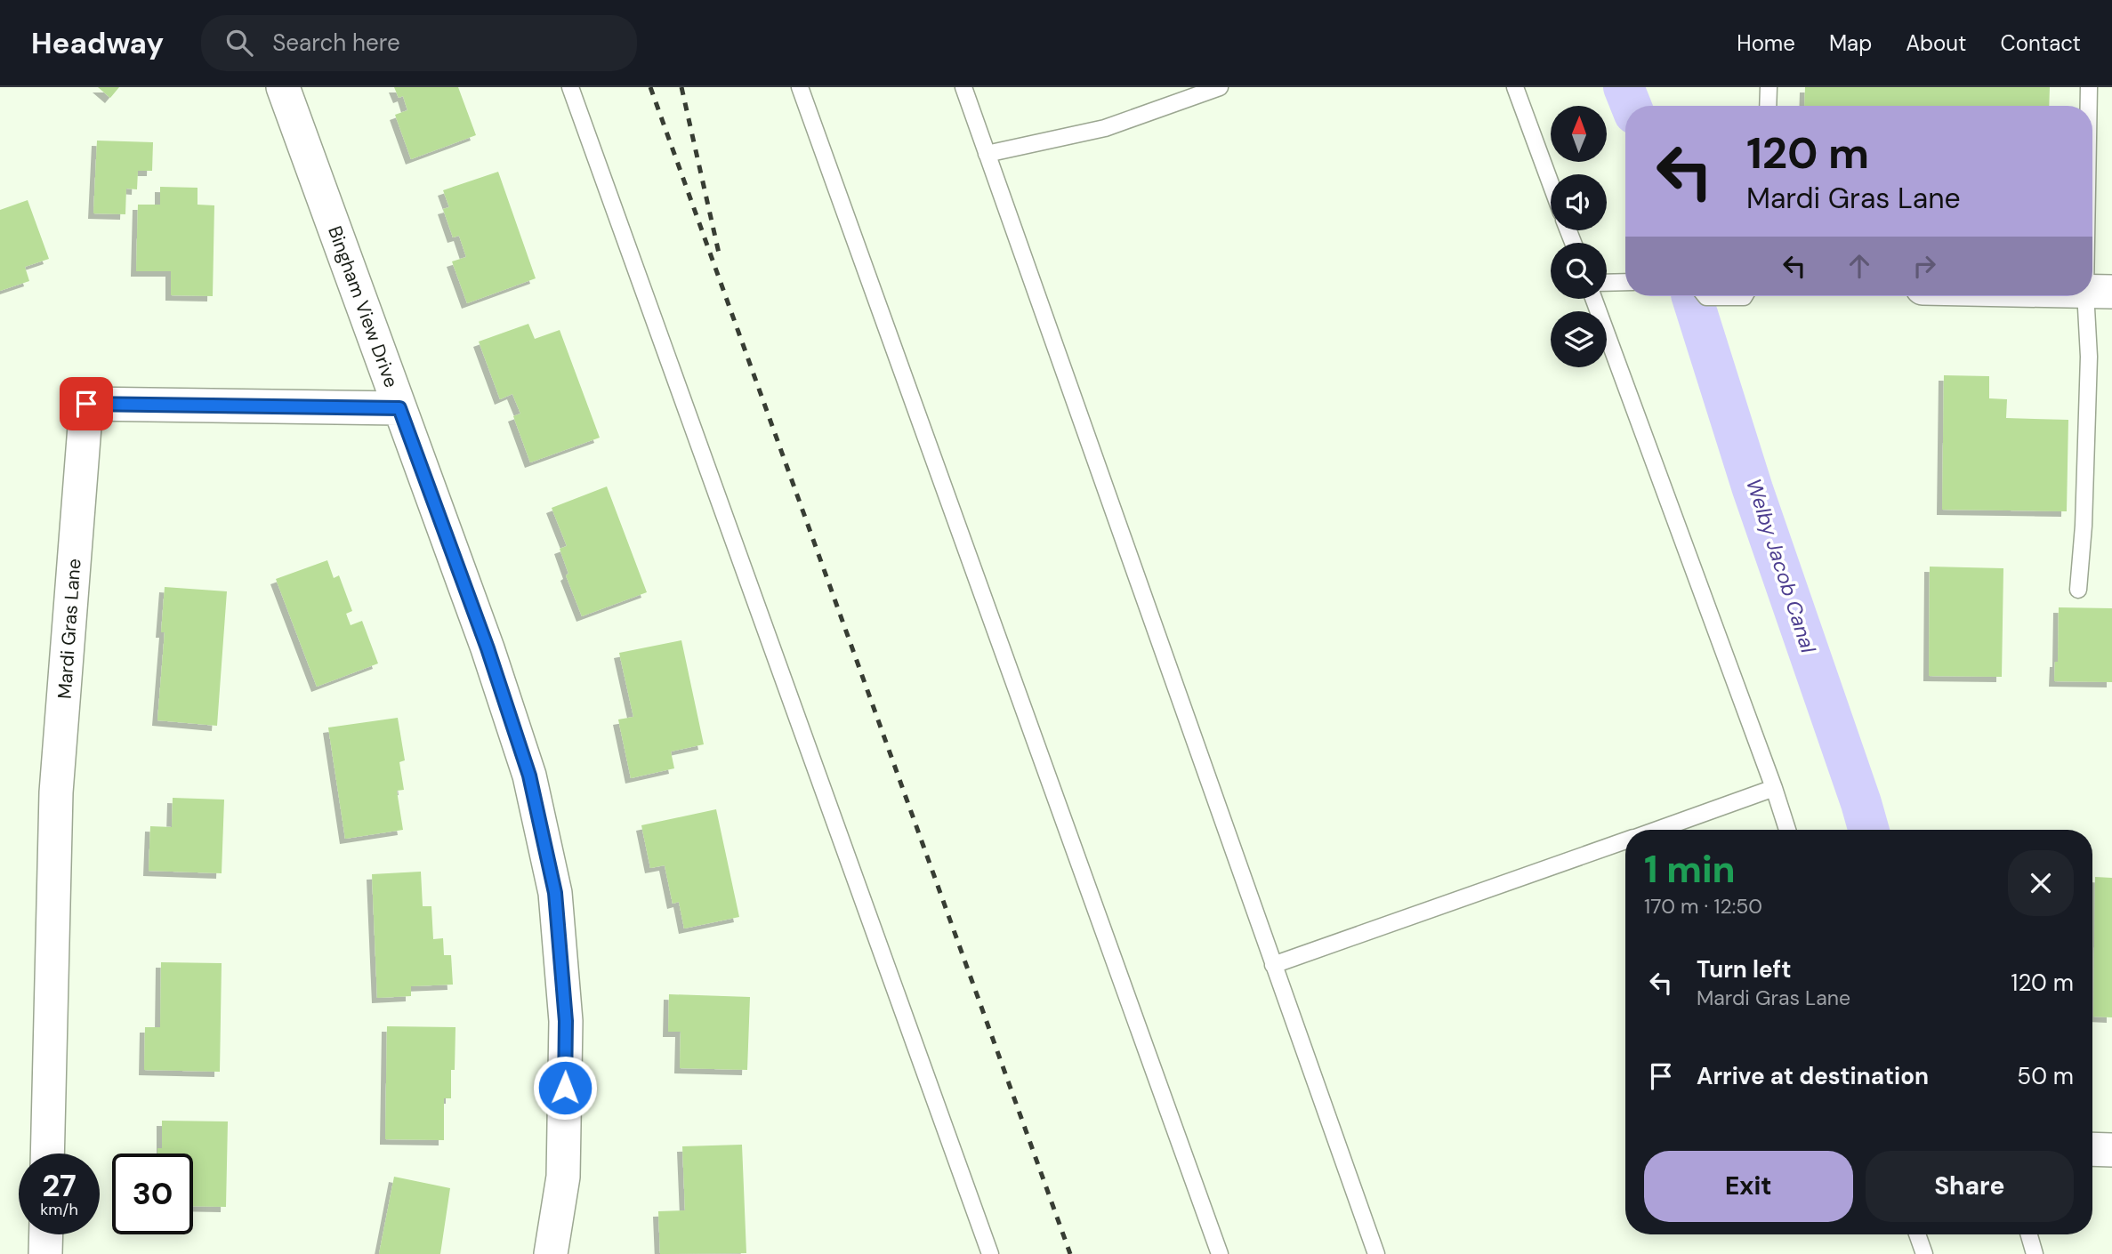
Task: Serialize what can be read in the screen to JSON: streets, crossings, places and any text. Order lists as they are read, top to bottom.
{
  "streets": {
    "street": ["Bingham View Drive", "Mardi Gras Lane"]
  },
  "crossings": [
    ["Bingham View Drive", "Mardi Gras Lane"]
  ],
  "water": ["Welby Jacob Canal"],
  "north": "top",
  "page": {
    "header": "Headway",
    "search": "Search here",
    "nav": [
      "Home",
      "Map",
      "About",
      "Contact"
    ],
    "turn": ["120 m", "Mardi Gras Lane"],
    "heading": ["1 min", "170 m · 12:50"],
    "list": [
      {
        "name": "Turn left",
        "note": "Mardi Gras Lane",
        "value": "120 m"
      },
      {
        "name": "Arrive at destination",
        "value": "50 m"
      }
    ],
    "buttons": ["Exit", "Share"],
    "speed": "27 km/h",
    "limit": "30"
  }
}
